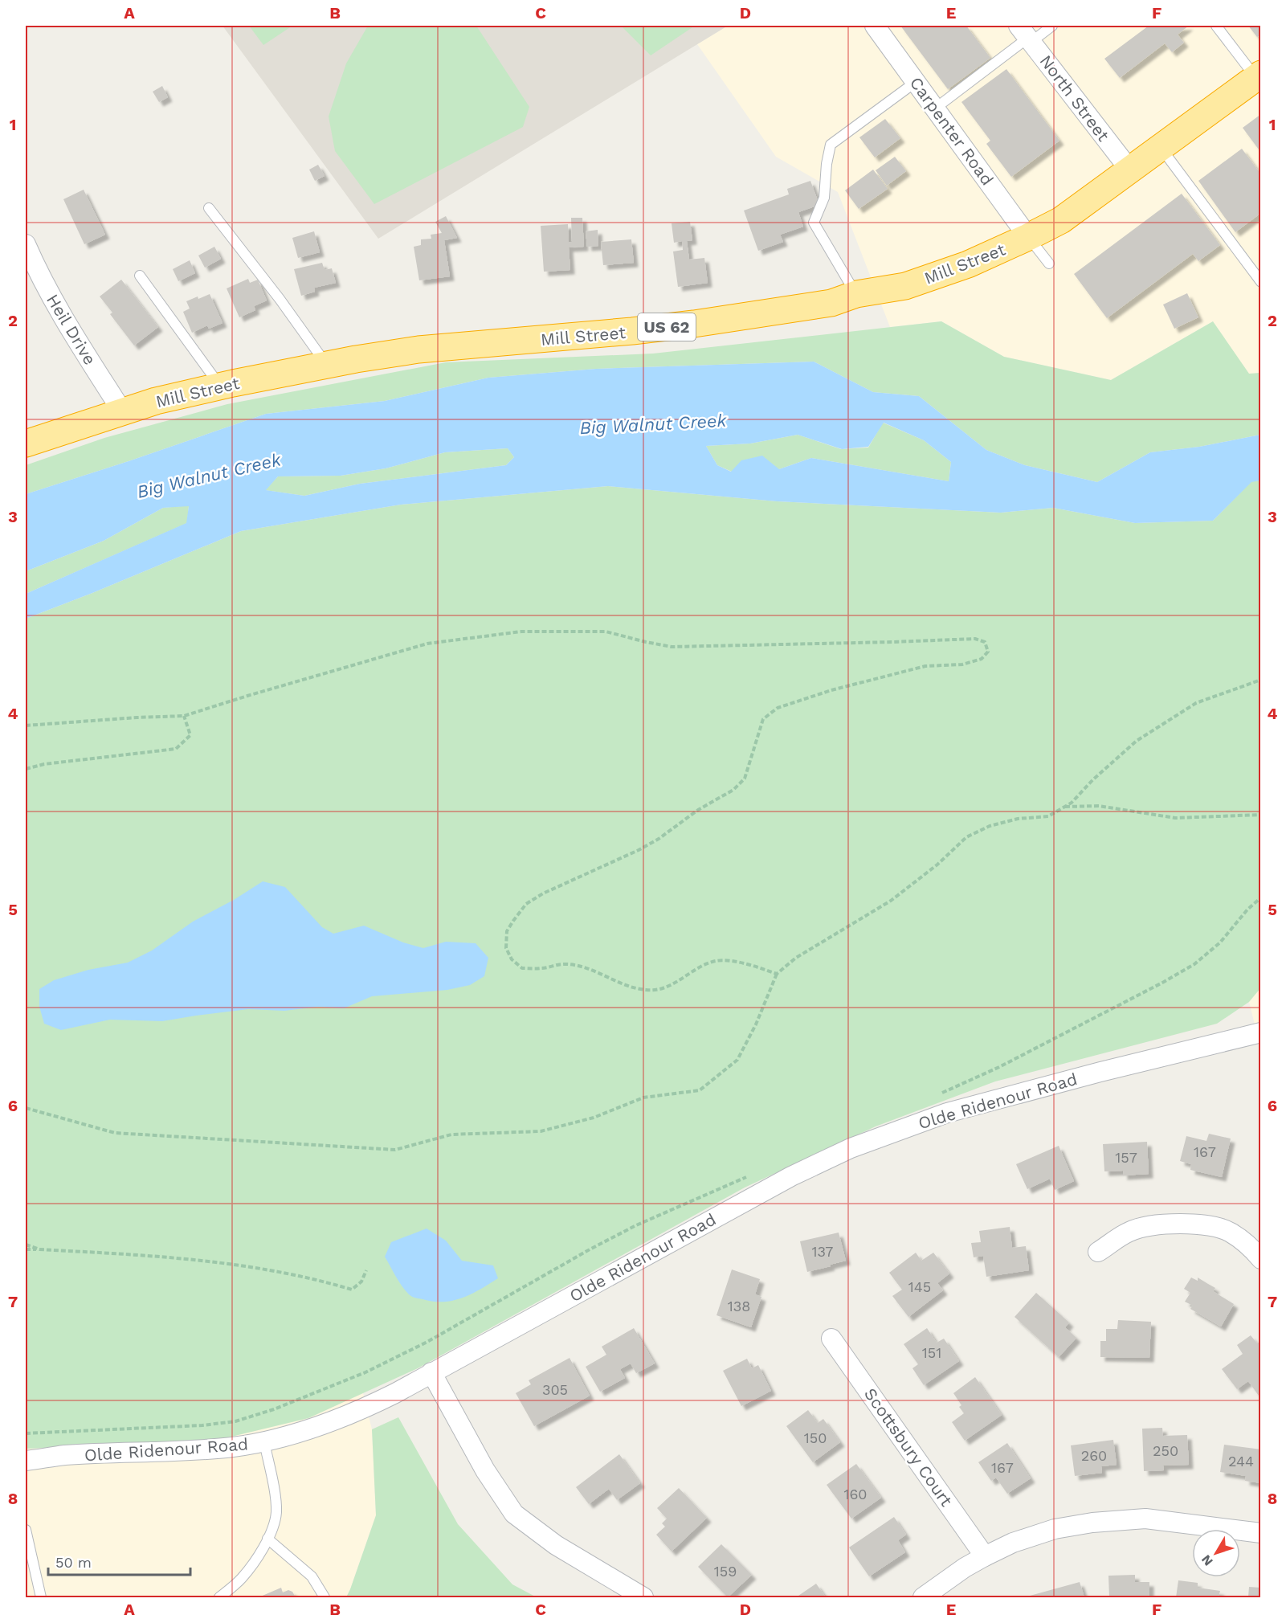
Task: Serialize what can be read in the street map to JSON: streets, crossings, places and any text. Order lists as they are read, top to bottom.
{
  "streets": {
    "highway": ["Mill Street", "US 62"],
    "street": [
      "North Street",
      "Carpenter Road",
      "Heil Drive",
      "Olde Ridenour Road",
      "Scottsbury Court"
    ]
  },
  "crossings": [
    ["North Street", "Mill Street"],
    ["Carpenter Road", "Mill Street"],
    ["Mill Street", "Heil Drive"]
  ],
  "water": ["Big Walnut Creek"],
  "house_numbers": [
    "167",
    "157",
    "137",
    "145",
    "138",
    "151",
    "305",
    "150",
    "250",
    "260",
    "244",
    "167",
    "160",
    "159"
  ],
  "scale_bar": "50 m",
  "north": "bottom left",
  "grid": {
    "columns": [
      "A",
      "B",
      "C",
      "D",
      "E",
      "F"
    ],
    "rows": [
      "1",
      "2",
      "3",
      "4",
      "5",
      "6",
      "7",
      "8"
    ]
  }
}
